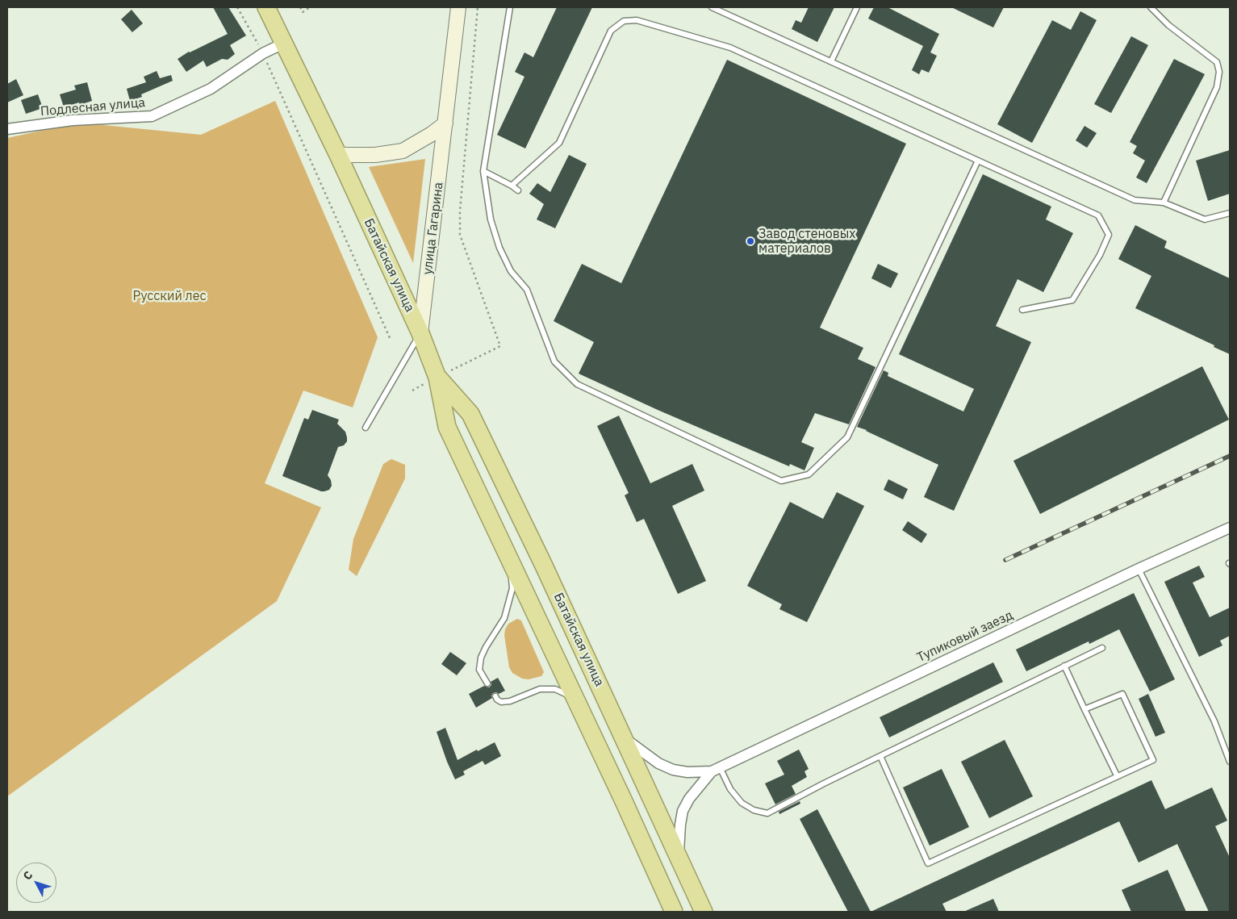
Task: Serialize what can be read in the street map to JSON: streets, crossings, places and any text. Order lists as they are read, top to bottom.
{
  "streets": {
    "highway": ["Батайская улица"],
    "main road": ["улица Гагарина"],
    "street": ["Подлесная улица", "Тупиковый заезд"]
  },
  "crossings": [
    ["Подлесная улица", "Батайская улица"],
    ["улица Гагарина", "Батайская улица"]
  ],
  "parks": ["Русский лес"],
  "places": ["Завод стеновых материалов"],
  "north": "top left"
}
